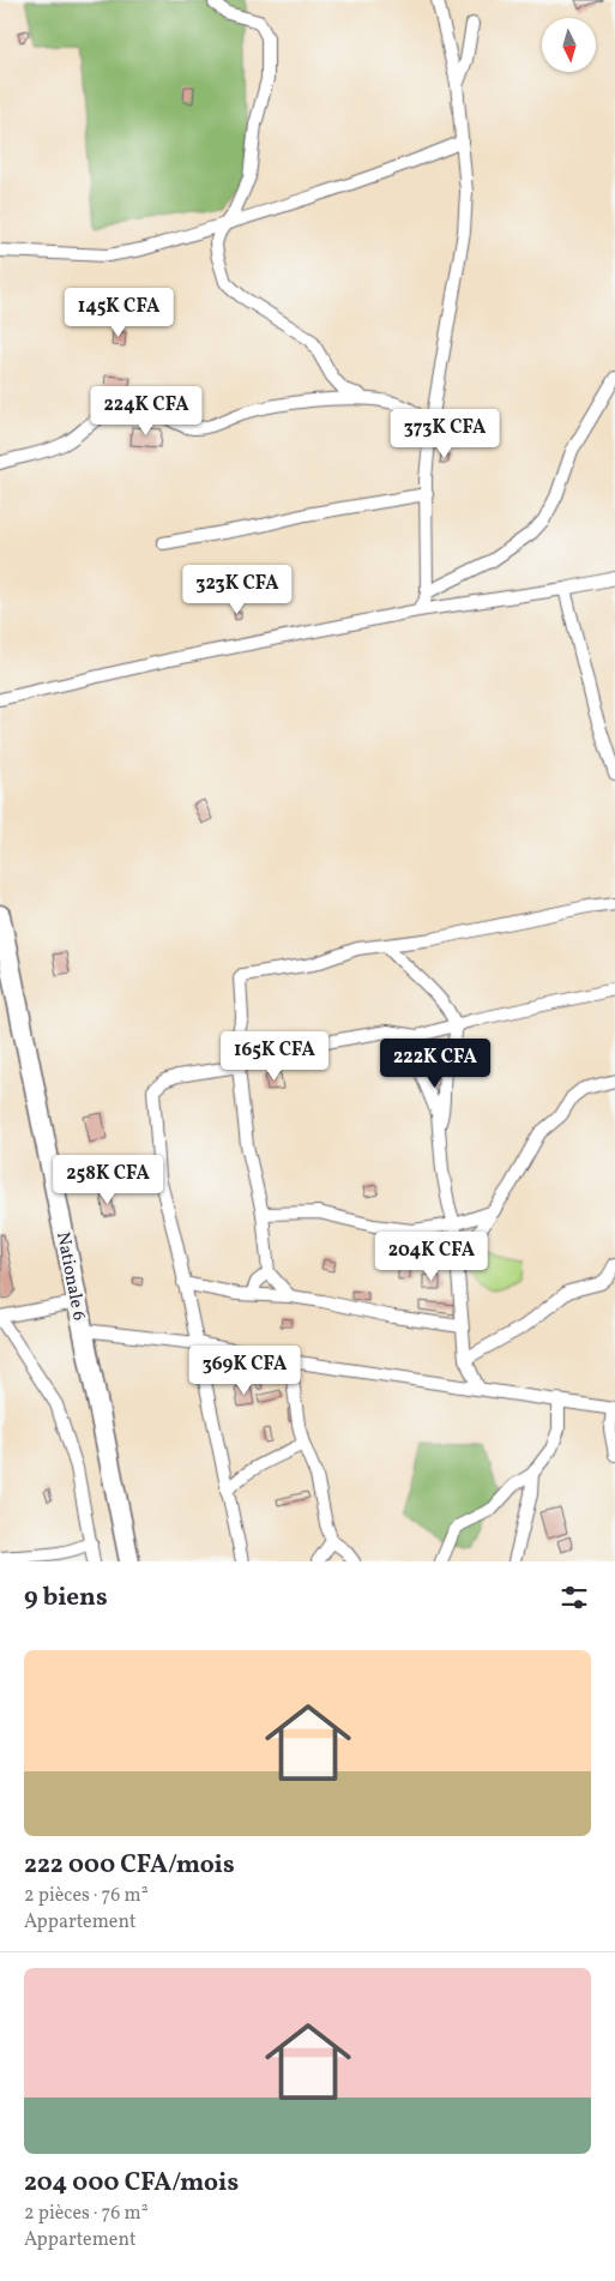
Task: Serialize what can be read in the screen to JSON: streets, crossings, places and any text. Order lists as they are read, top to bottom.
{
  "streets": {
    "main road": ["Nationale 6"]
  },
  "north": "bottom",
  "page": {
    "price": [
      "145K CFA",
      "224K CFA",
      "373K CFA",
      "323K CFA",
      "165K CFA",
      "222K CFA",
      "258K CFA",
      "204K CFA",
      "369K CFA"
    ],
    "heading": "9 biens",
    "list": [
      {
        "name": "222 000 CFA/mois",
        "note": "2 pièces · 76 m² · Appartement"
      },
      {
        "name": "204 000 CFA/mois",
        "note": "2 pièces · 76 m² · Appartement"
      }
    ]
  }
}
